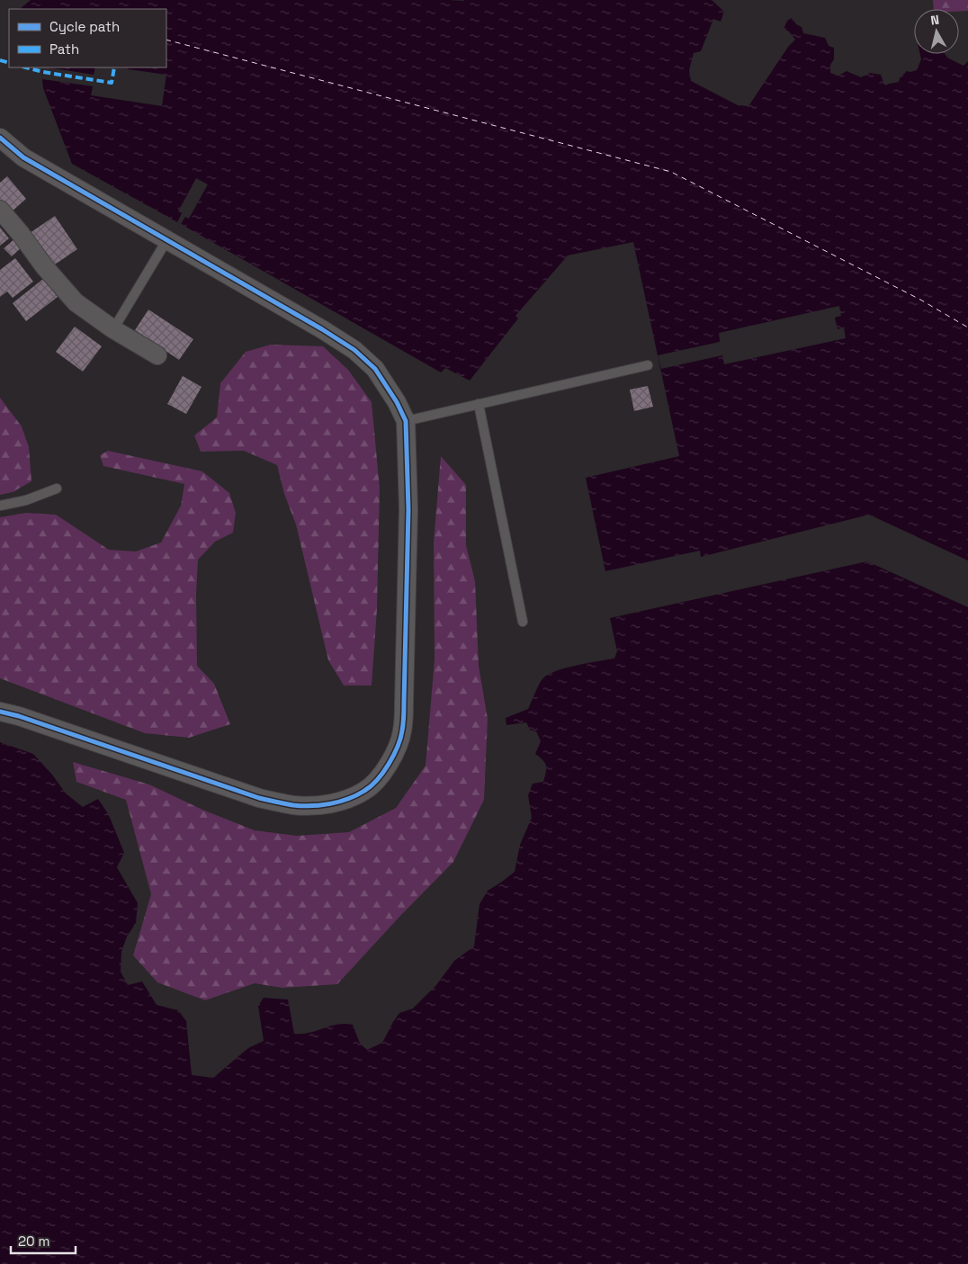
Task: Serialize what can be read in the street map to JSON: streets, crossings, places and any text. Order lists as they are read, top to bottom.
{
  "legend": ["Cycle path", "Path"],
  "scale_bar": "20 m",
  "north": "top"
}
